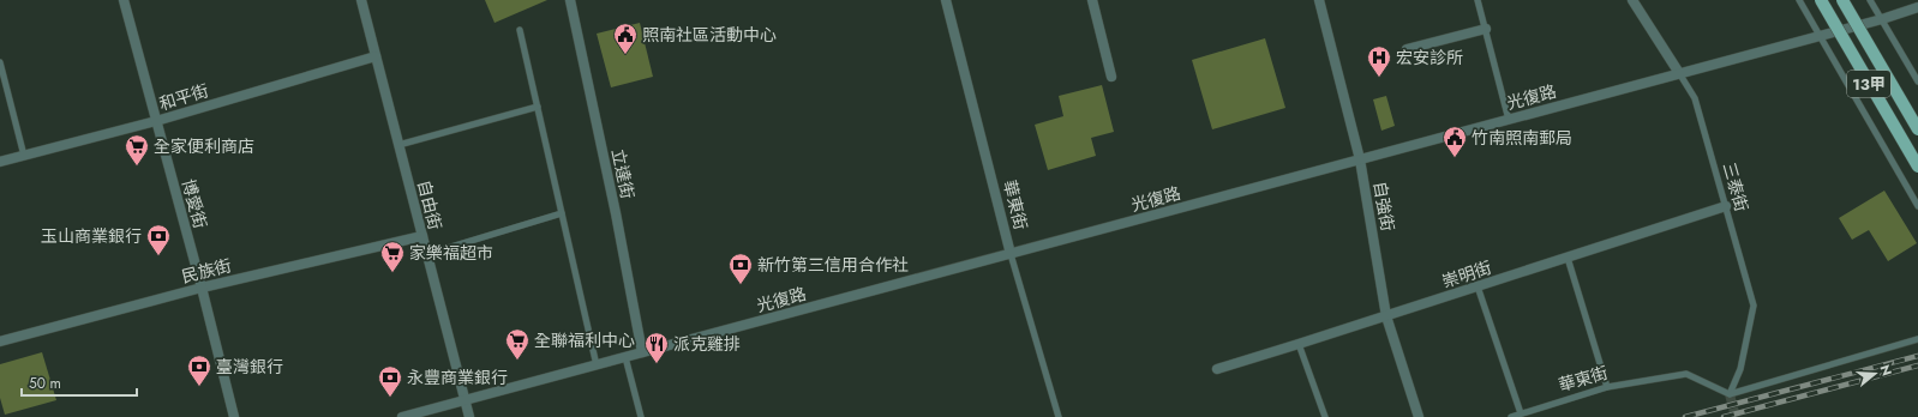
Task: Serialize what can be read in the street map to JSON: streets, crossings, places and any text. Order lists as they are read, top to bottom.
{
  "streets": {
    "main road": ["13甲"],
    "street": [
      "和平街",
      "光復路",
      "立達街",
      "三泰街",
      "博愛街",
      "自由街",
      "華東街",
      "自強街",
      "民族街",
      "崇明街"
    ]
  },
  "crossings": [
    ["和平街", "博愛街"],
    ["和平街", "自由街"],
    ["光復路", "立達街"],
    ["光復路", "三泰街"],
    ["光復路", "自由街"],
    ["光復路", "華東街"],
    ["光復路", "自強街"],
    ["三泰街", "華東街"],
    ["三泰街", "崇明街"],
    ["博愛街", "民族街"],
    ["自由街", "民族街"],
    ["自強街", "崇明街"]
  ],
  "places": {
    "public building": ["照南社區活動中心", "竹南照南郵局"],
    "hospital": ["宏安診所"],
    "supermarket": ["全家便利商店", "家樂福超市", "全聯福利中心"],
    "bank": [
      "玉山商業銀行",
      "新竹第三信用合作社",
      "臺灣銀行",
      "永豐商業銀行"
    ],
    "restaurant": ["派克雞排"]
  },
  "scale_bar": "50 m",
  "north": "right"
}
